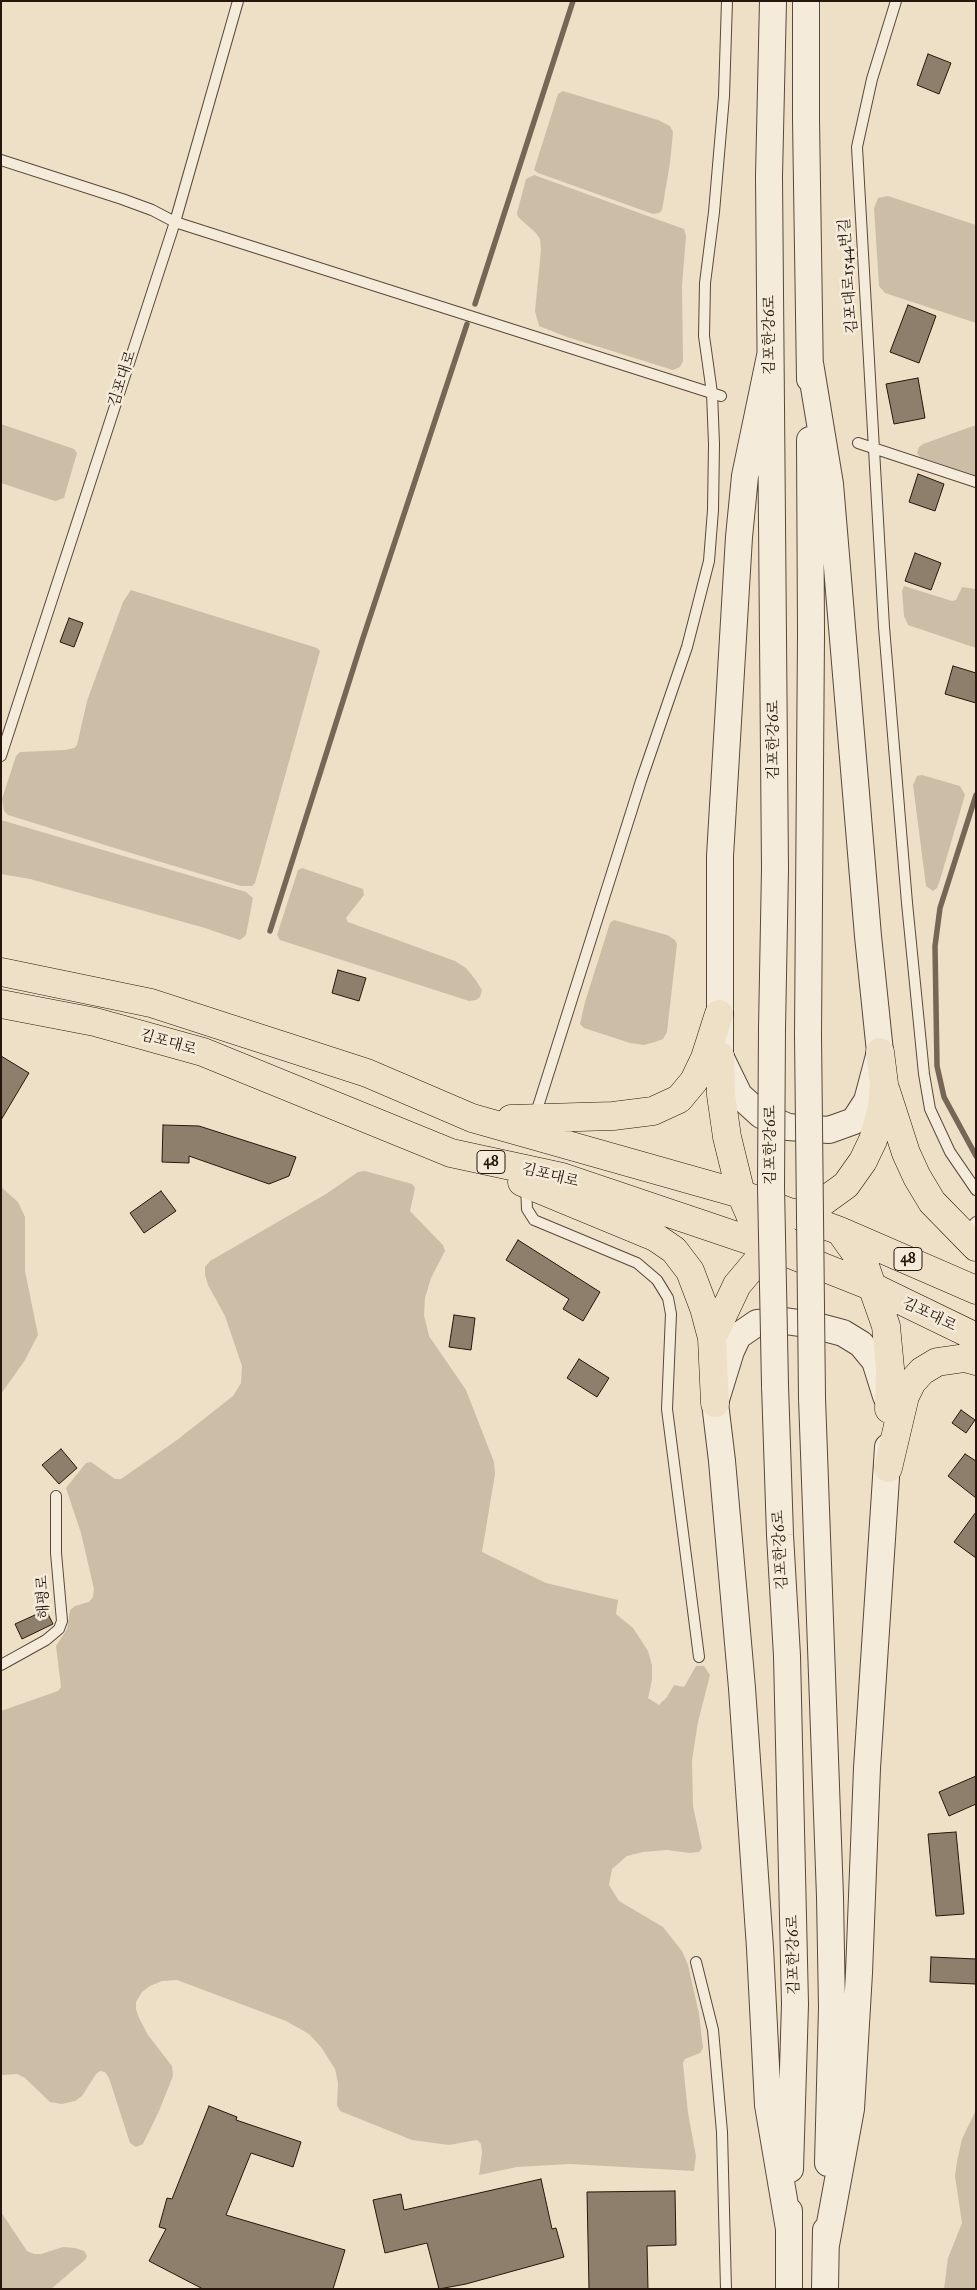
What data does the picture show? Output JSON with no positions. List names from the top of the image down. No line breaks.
{"streets":{"main road":["김포대로","48"],"street":["김포한강6로"],"lane":["김포대로1544번길","해평로"]}}
